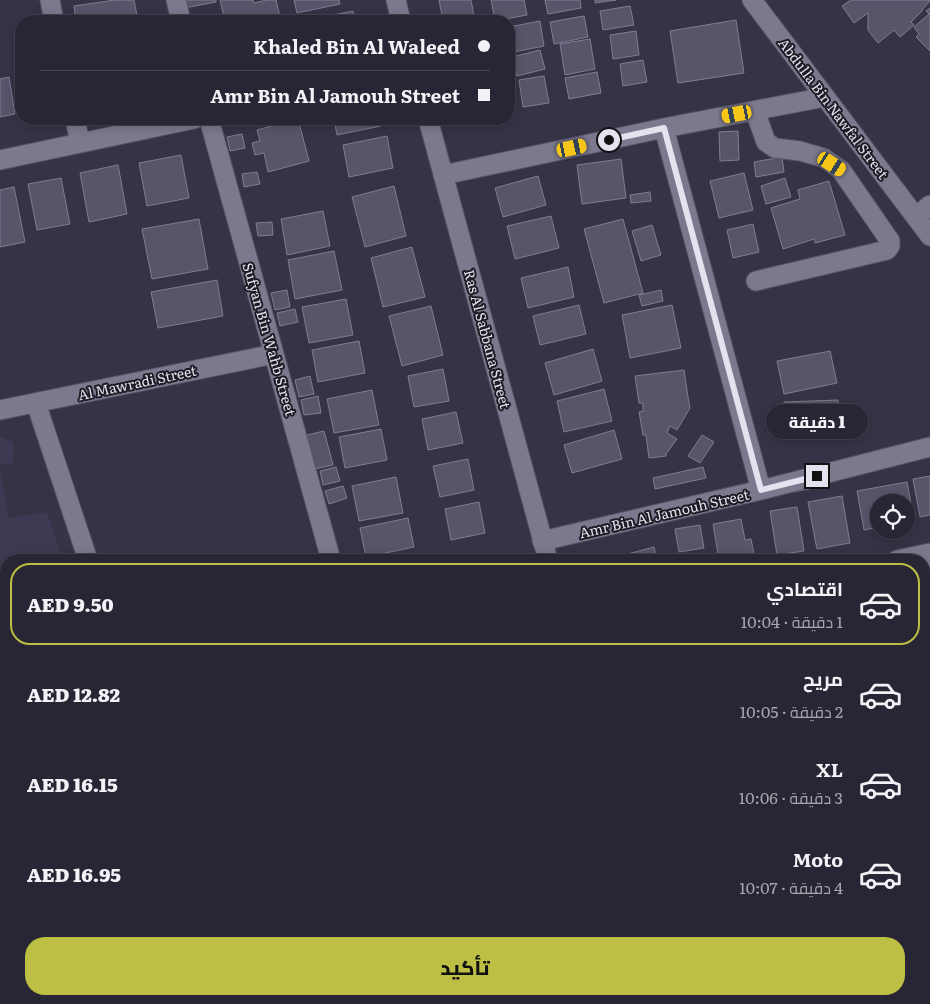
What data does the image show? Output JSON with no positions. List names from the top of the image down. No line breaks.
{"streets":{"street":["Abdulla Bin Nawfal Street","Sufyan Bin Wahb Street","Ras Al Sabbana Street","Al Mawradi Street","Amr Bin Al Jamouh Street"]},"crossings":[["Sufyan Bin Wahb Street","Al Mawradi Street"],["Ras Al Sabbana Street","Amr Bin Al Jamouh Street"]],"page":{"banner":["Khaled Bin Al Waleed","Amr Bin Al Jamouh Street"],"bubble":"1 دقيقة","list":[{"name":"اقتصادي","note":"1 دقيقة · 10:04","value":"AED 9.50"},{"name":"مريح","note":"2 دقيقة · 10:05","value":"AED 12.82"},{"name":"XL","note":"3 دقيقة · 10:06","value":"AED 16.15"},{"name":"Moto","note":"4 دقيقة · 10:07","value":"AED 16.95"}],"buttons":"تأكيد"}}
